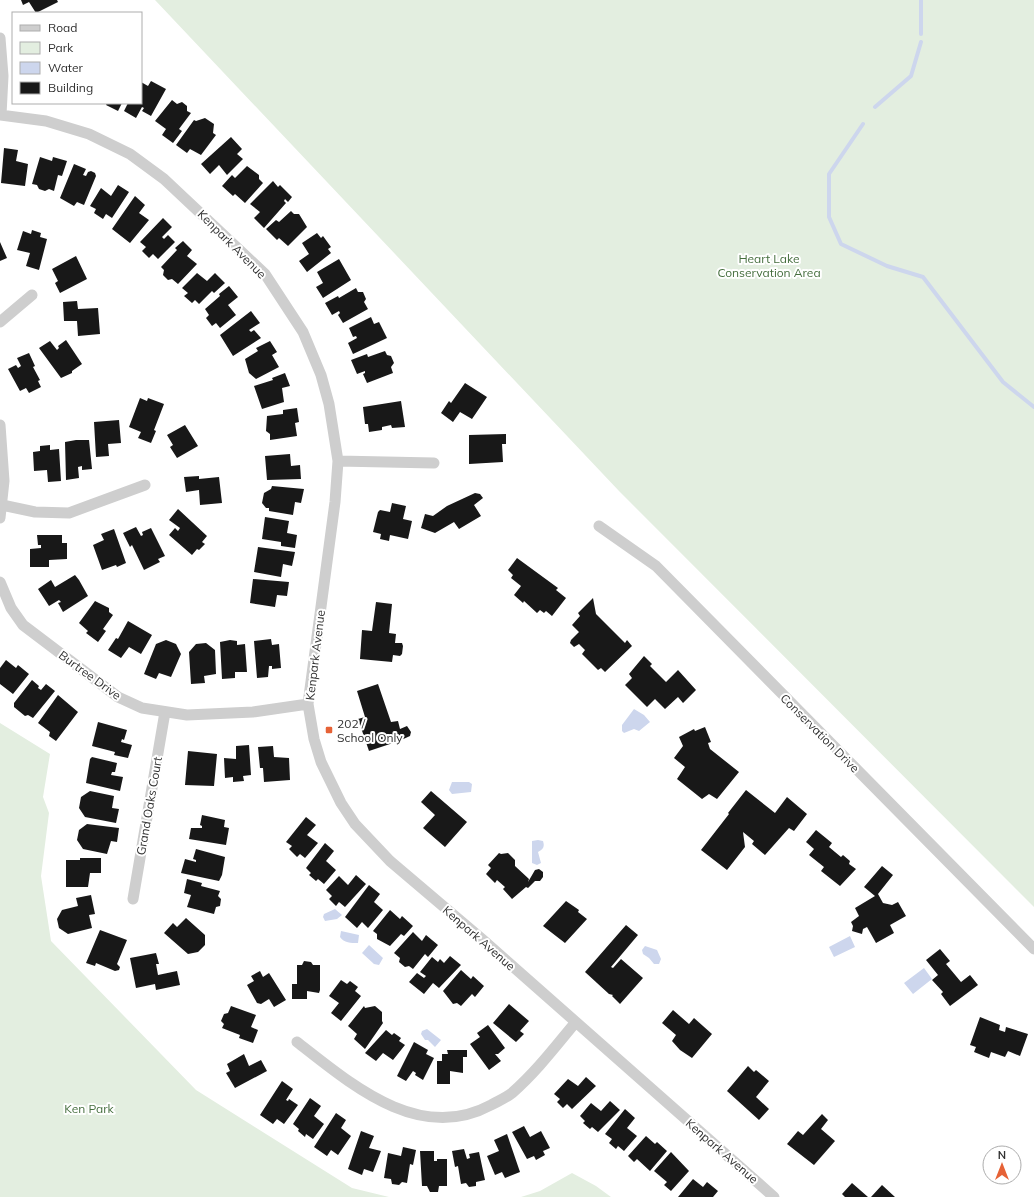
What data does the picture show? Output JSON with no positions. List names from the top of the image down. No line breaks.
{"streets":{"street":["Kenpark Avenue","Burtree Drive","Conservation Drive","Grand Oaks Court"]},"crossings":[["Kenpark Avenue","Burtree Drive"],["Burtree Drive","Grand Oaks Court"]],"parks":["Heart Lake Conservation Area","Ken Park"],"places":{"transit":["202 / School Only"]},"legend":["Road","Park","Water","Building"],"north":"top"}
